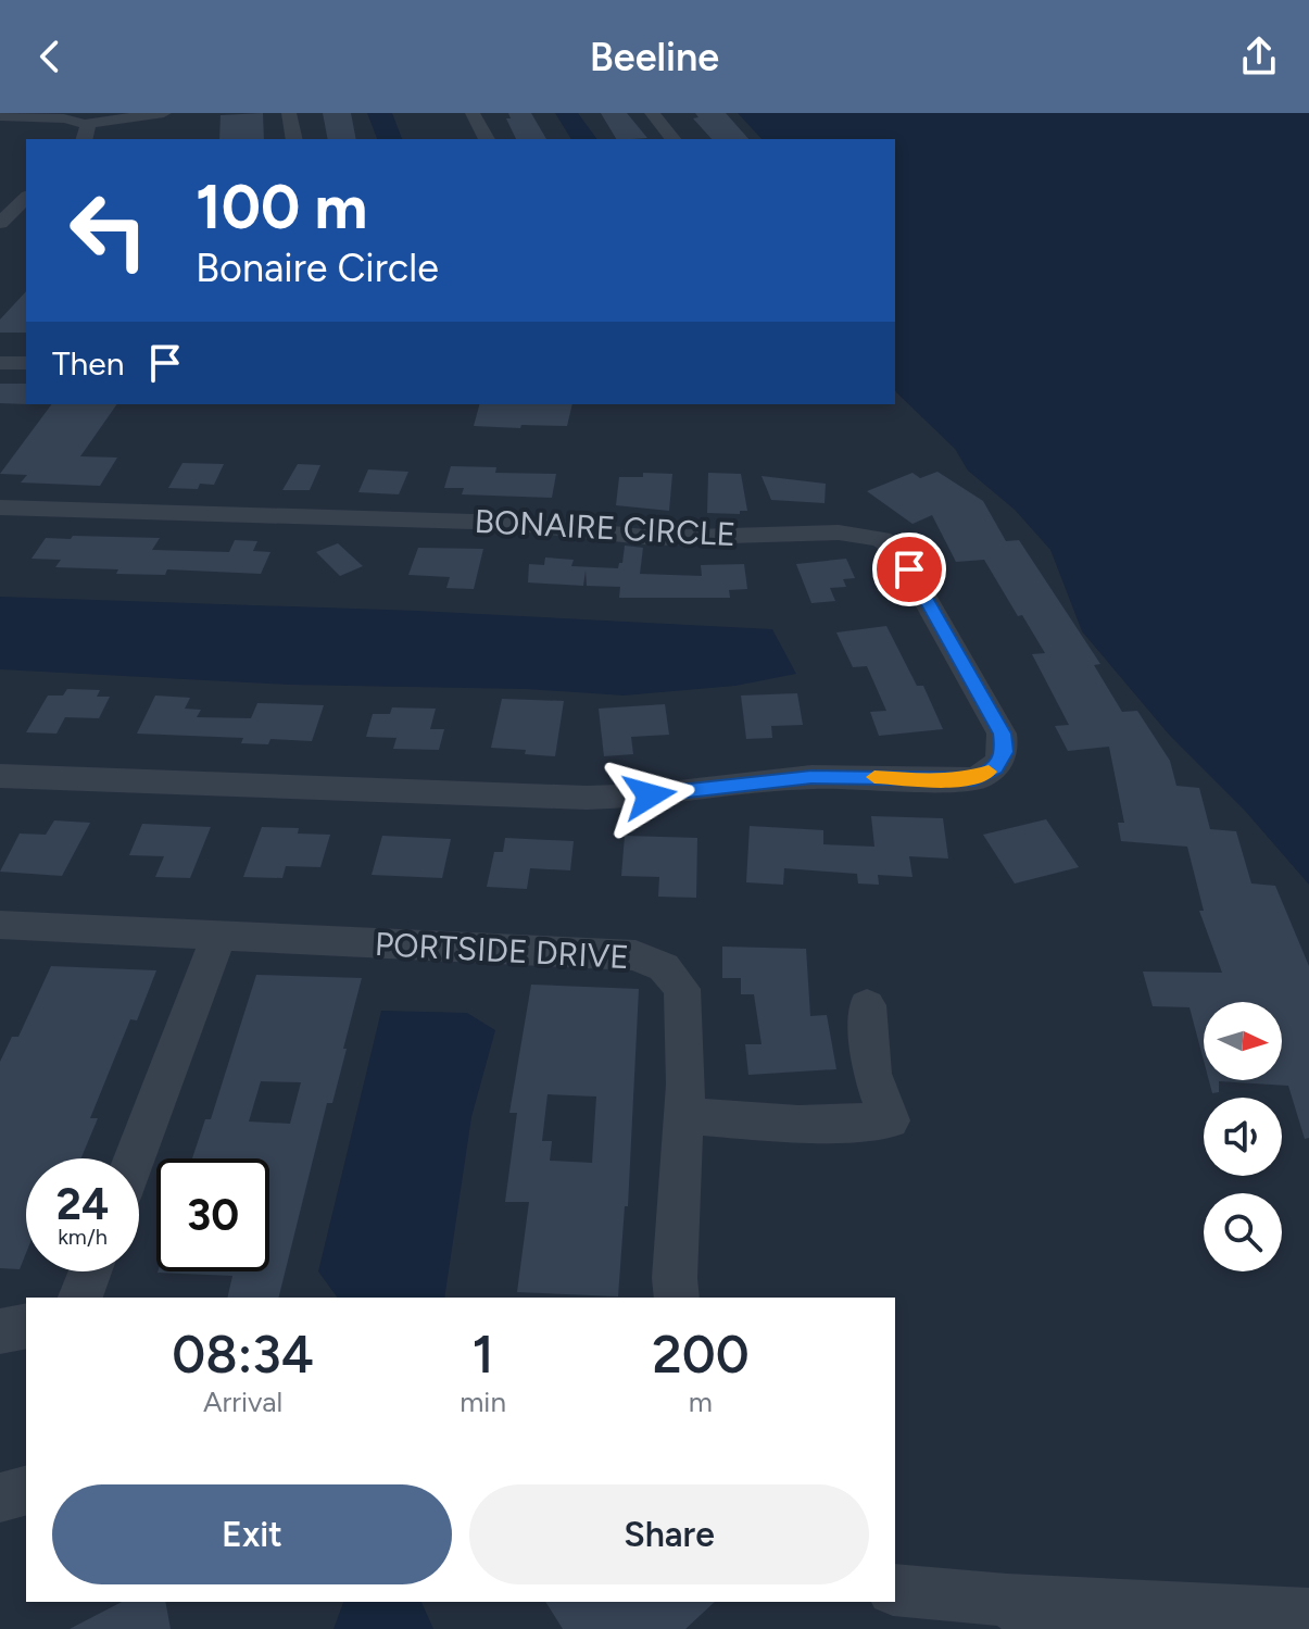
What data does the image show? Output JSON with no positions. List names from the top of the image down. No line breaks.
{"streets":{"street":["BONAIRE CIRCLE","PORTSIDE DRIVE"]},"north":"right","page":{"header":"Beeline","turn":["100 m","Bonaire Circle"],"then":"Then","speed":"24 km/h","limit":"30","eta":["08:34","Arrival","1","min","200","m"],"buttons":["Exit","Share"]}}
